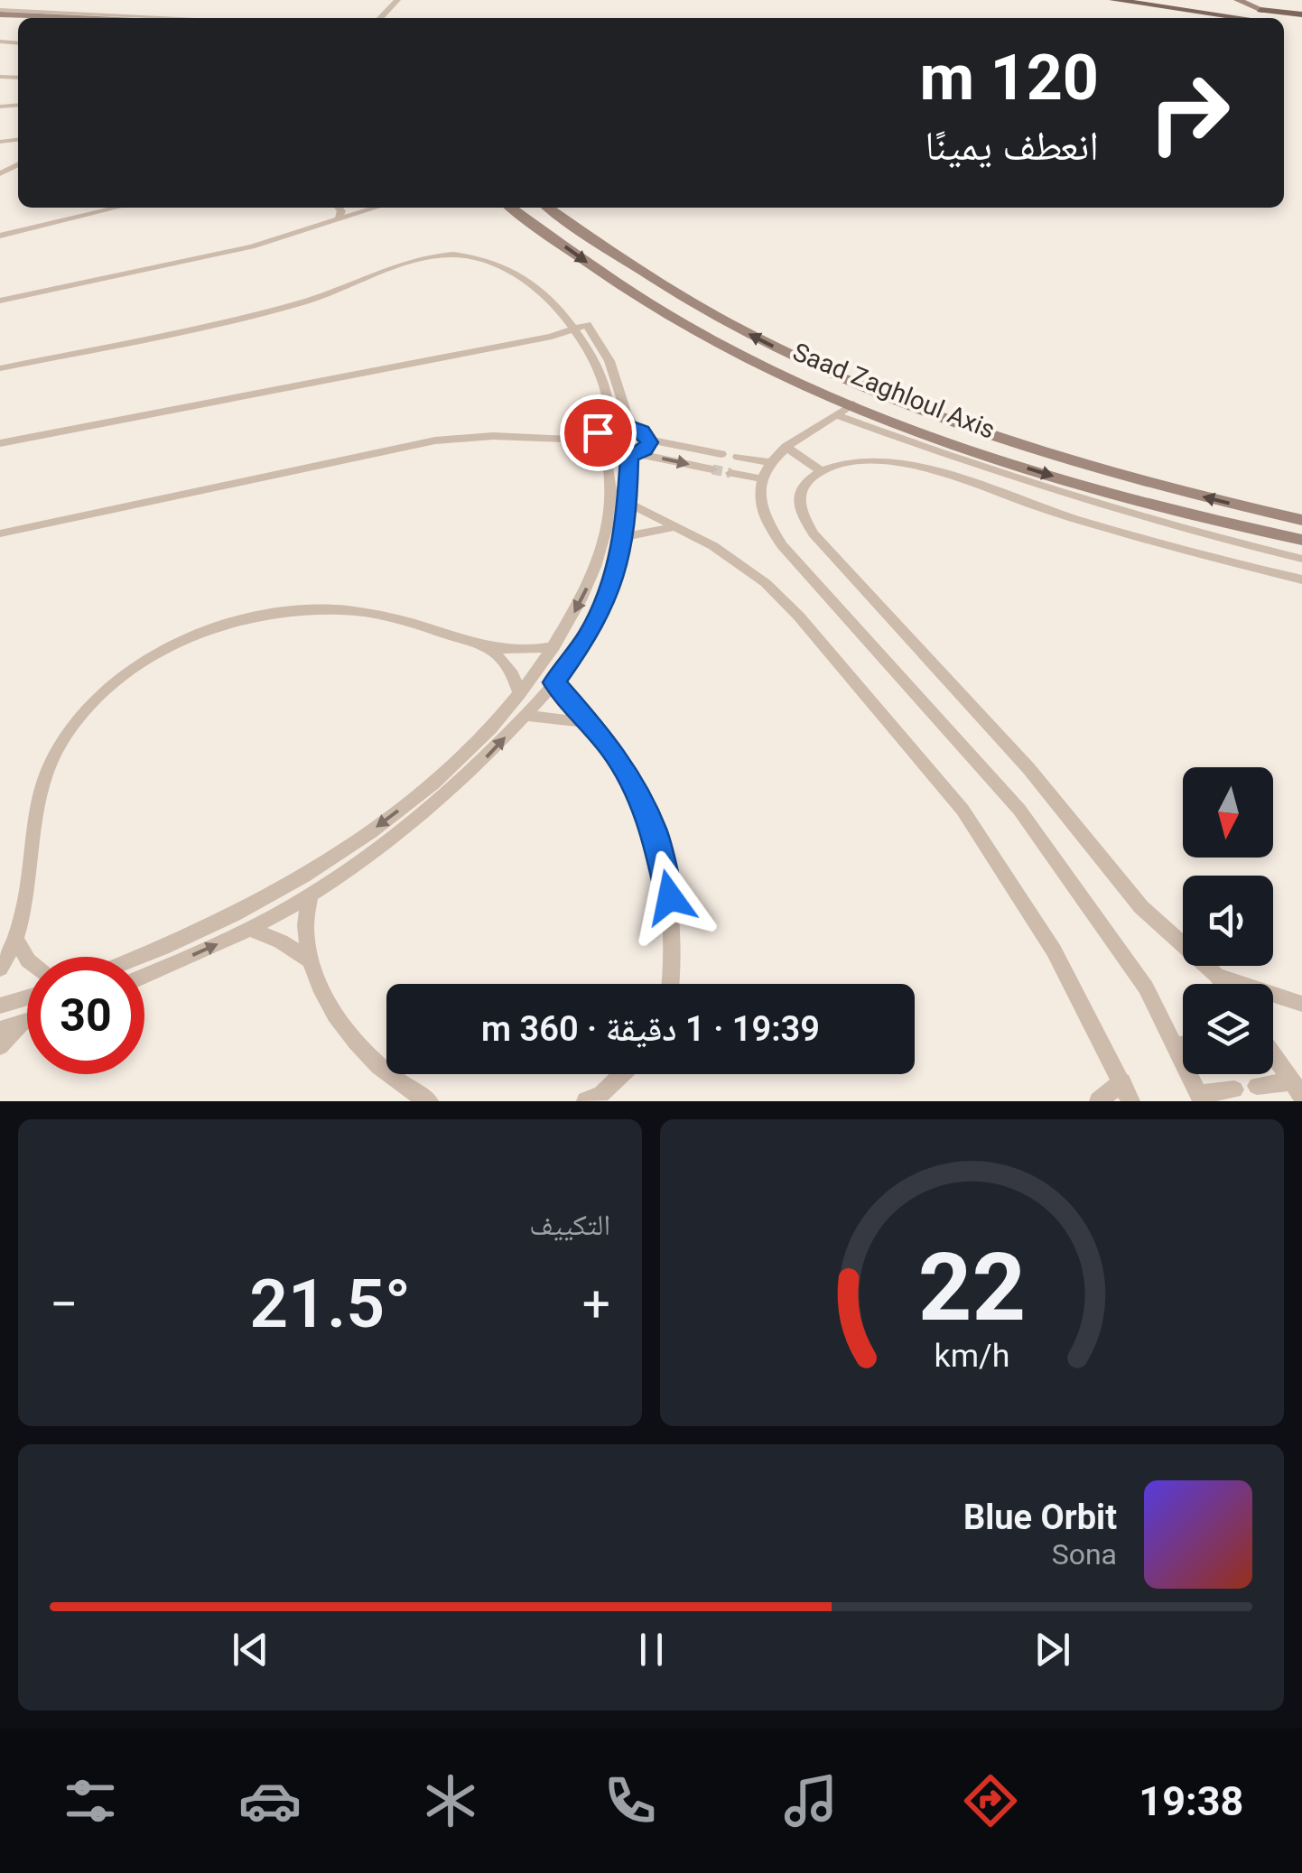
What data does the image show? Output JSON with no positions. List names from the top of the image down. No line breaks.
{"streets":{"main road":["Saad Zaghloul Axis"]},"north":"bottom","page":{"turn":["120 m","انعطف يمينًا"],"limit":"30","trip":"19:39 · 1 دقيقة · 360 m","tile":"التكييف","heat":["−","21.5°","+"],"song":["Blue Orbit","Sona"],"tabs":"19:38","gauge":["22","km/h"]}}
